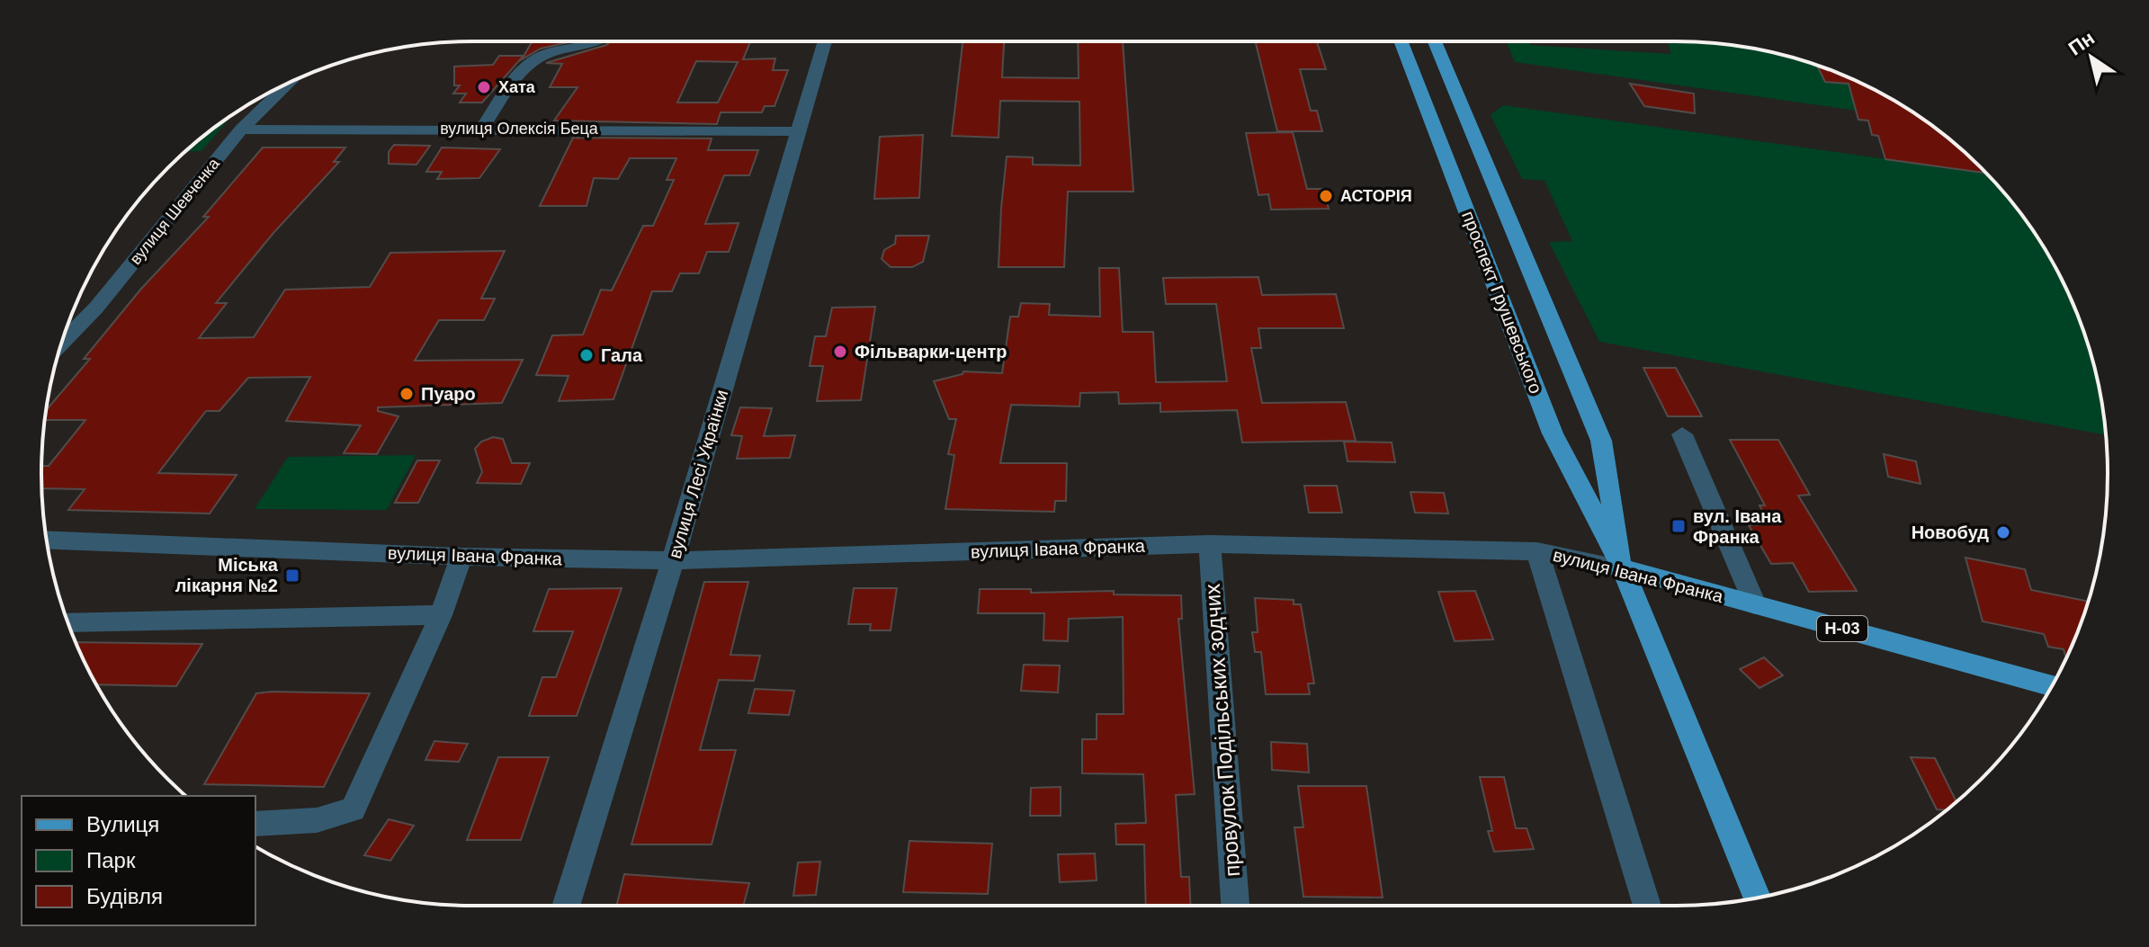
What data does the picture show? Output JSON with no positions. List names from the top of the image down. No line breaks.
{"streets":{"main road":["проспект Грушевського","вулиця Івана Франка","Н-03"],"street":["вулиця Олексія Беца","вулиця Шевченка","вулиця Лесі Українки","провулок Подільських зодчих"]},"crossings":[["вулиця Олексія Беца","вулиця Шевченка"],["вулиця Олексія Беца","вулиця Лесі Українки"],["проспект Грушевського","вулиця Івана Франка"],["вулиця Лесі Українки","вулиця Івана Франка"],["вулиця Івана Франка","провулок Подільських зодчих"]],"places":{"other":["Хата","АСТОРІЯ","Фільварки-центр","Гала","Пуаро","Новобуд"],"transit":["вул. Івана Франка","Міська лікарня №2"]},"legend":["Вулиця","Парк","Будівля"],"north":"top left"}
